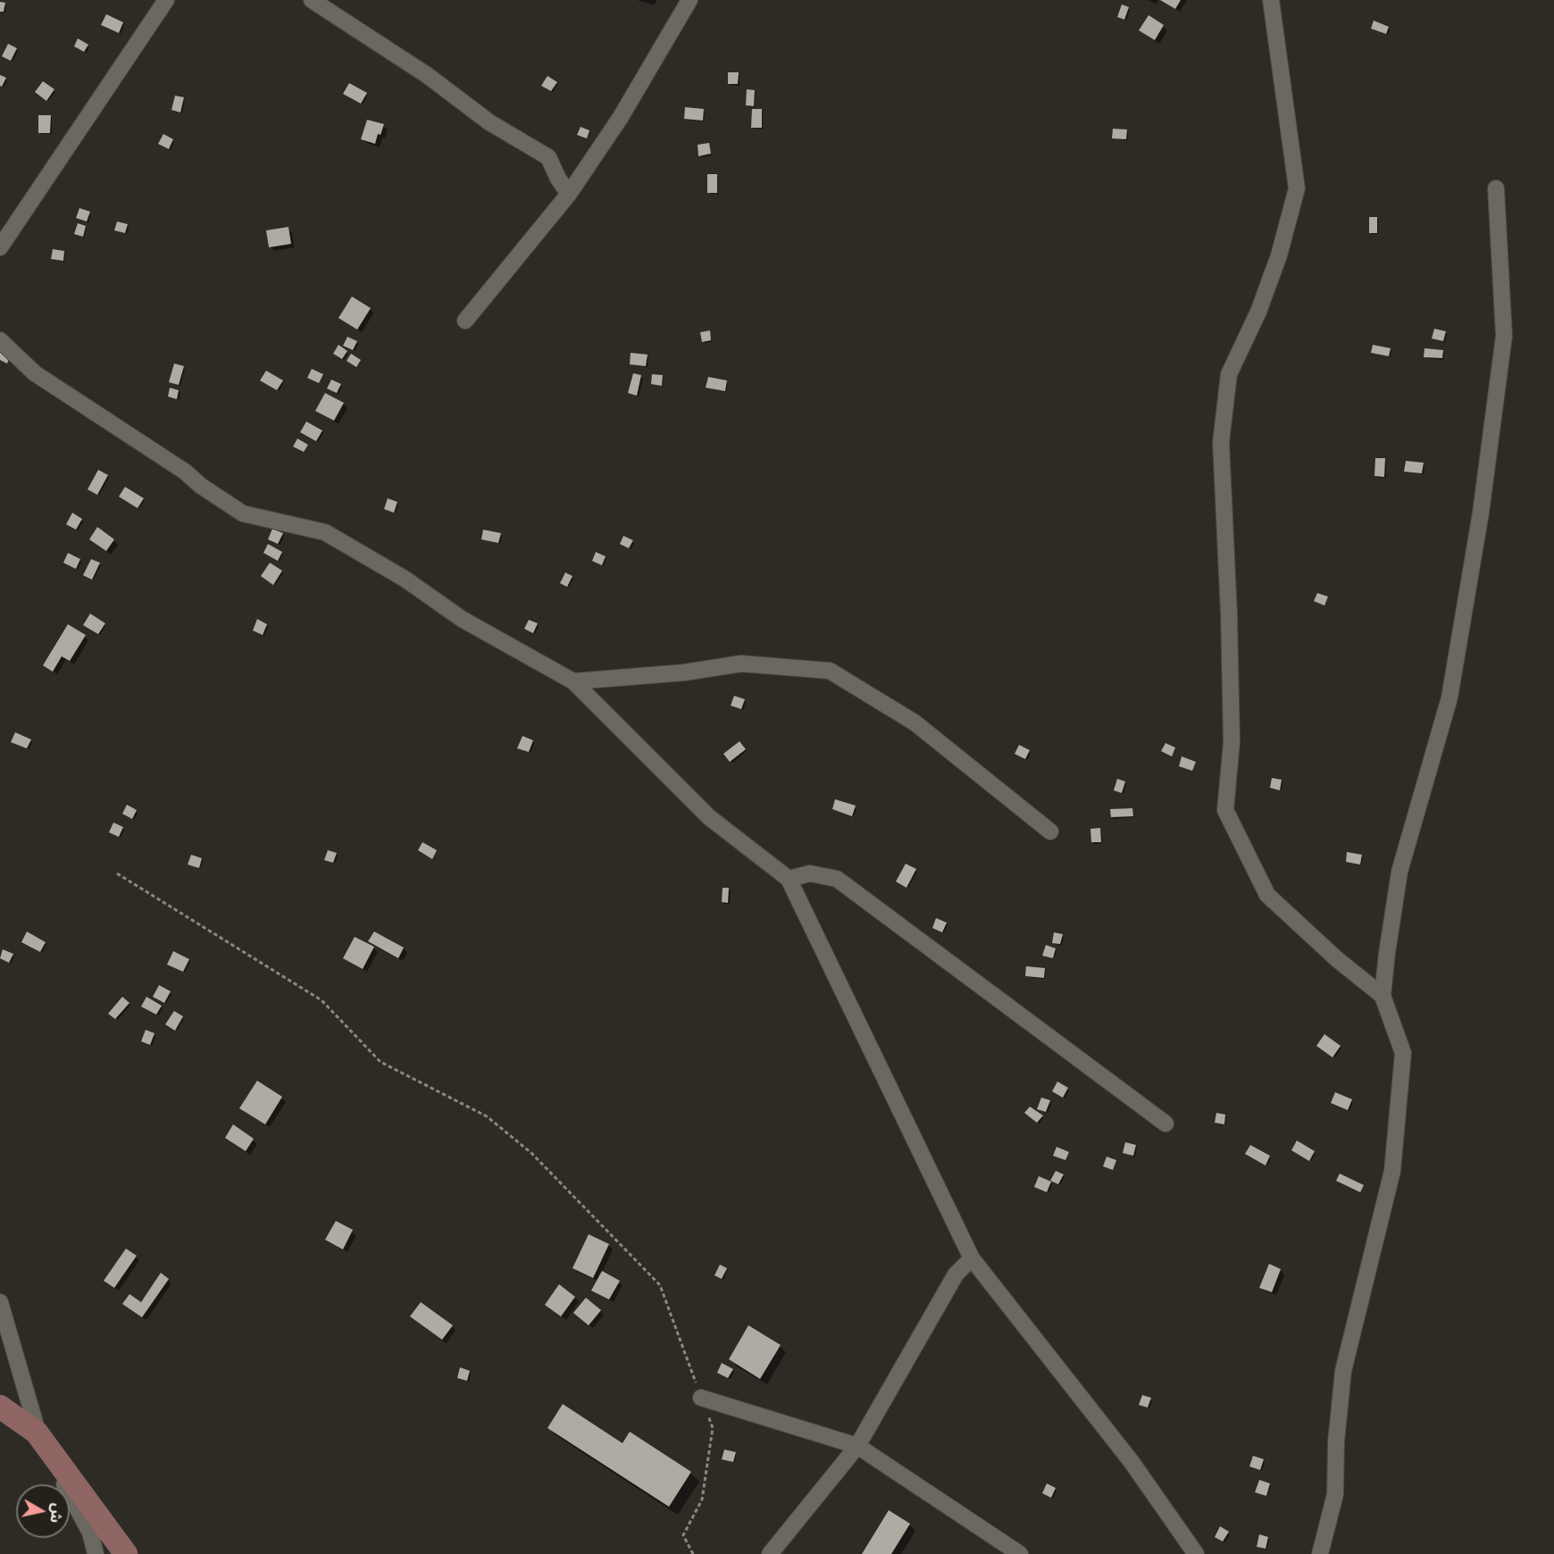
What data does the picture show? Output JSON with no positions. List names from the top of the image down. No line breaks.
{"north":"right"}
